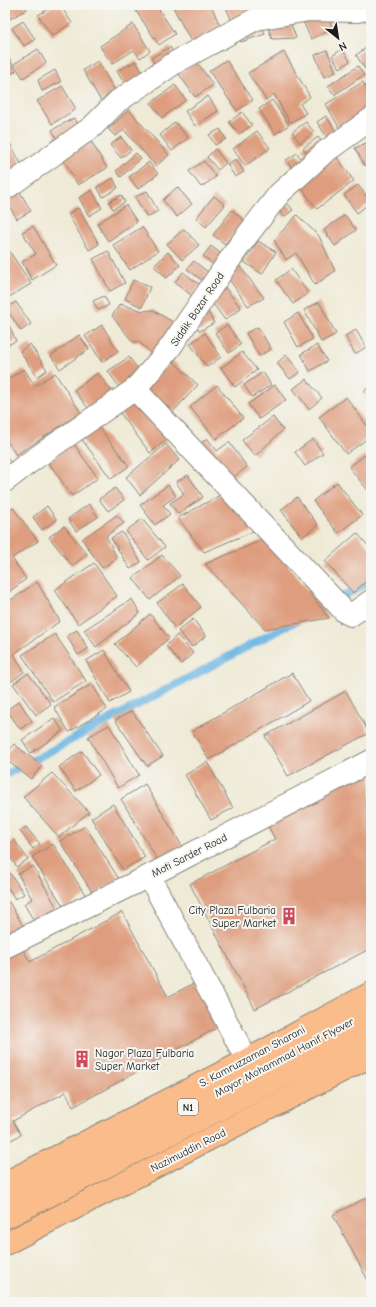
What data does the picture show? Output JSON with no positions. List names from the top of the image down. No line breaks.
{"streets":{"main road":["S. Kamruzzaman Sharani","Mayor Mohammad Hanif Flyover","N1","Nazimuddin Road"],"street":["Siddik Bazar Road","Moti Sarder Road"]},"places":{"building":["City Plaza Fulbaria Super Market","Nagor Plaza Fulbaria Super Market"]},"north":"bottom right"}
